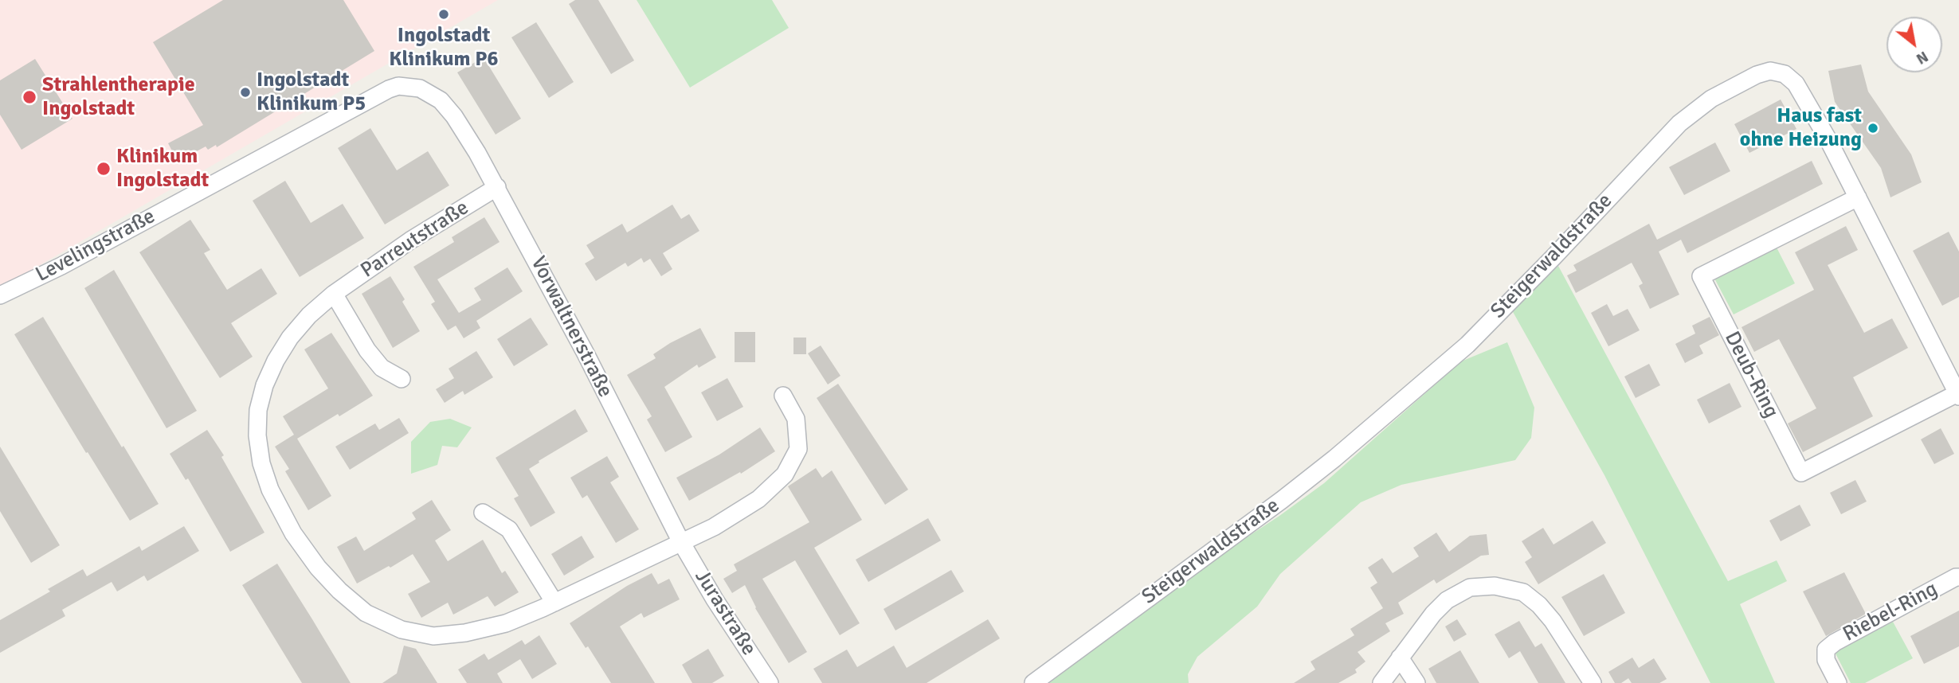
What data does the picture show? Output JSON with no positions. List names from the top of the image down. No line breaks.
{"streets":{"street":["Parreutstraße","Levelingstraße","Steigerwaldstraße","Vorwaltnerstraße","Deub-Ring","Riebel-Ring","Jurastraße"]},"crossings":[["Parreutstraße","Vorwaltnerstraße"],["Parreutstraße","Jurastraße"],["Levelingstraße","Vorwaltnerstraße"],["Steigerwaldstraße","Deub-Ring"],["Vorwaltnerstraße","Jurastraße"]],"places":["Ingolstadt Klinikum P6","Ingolstadt Klinikum P5","Strahlentherapie Ingolstadt","Haus fast ohne Heizung","Klinikum Ingolstadt"],"north":"bottom right"}
